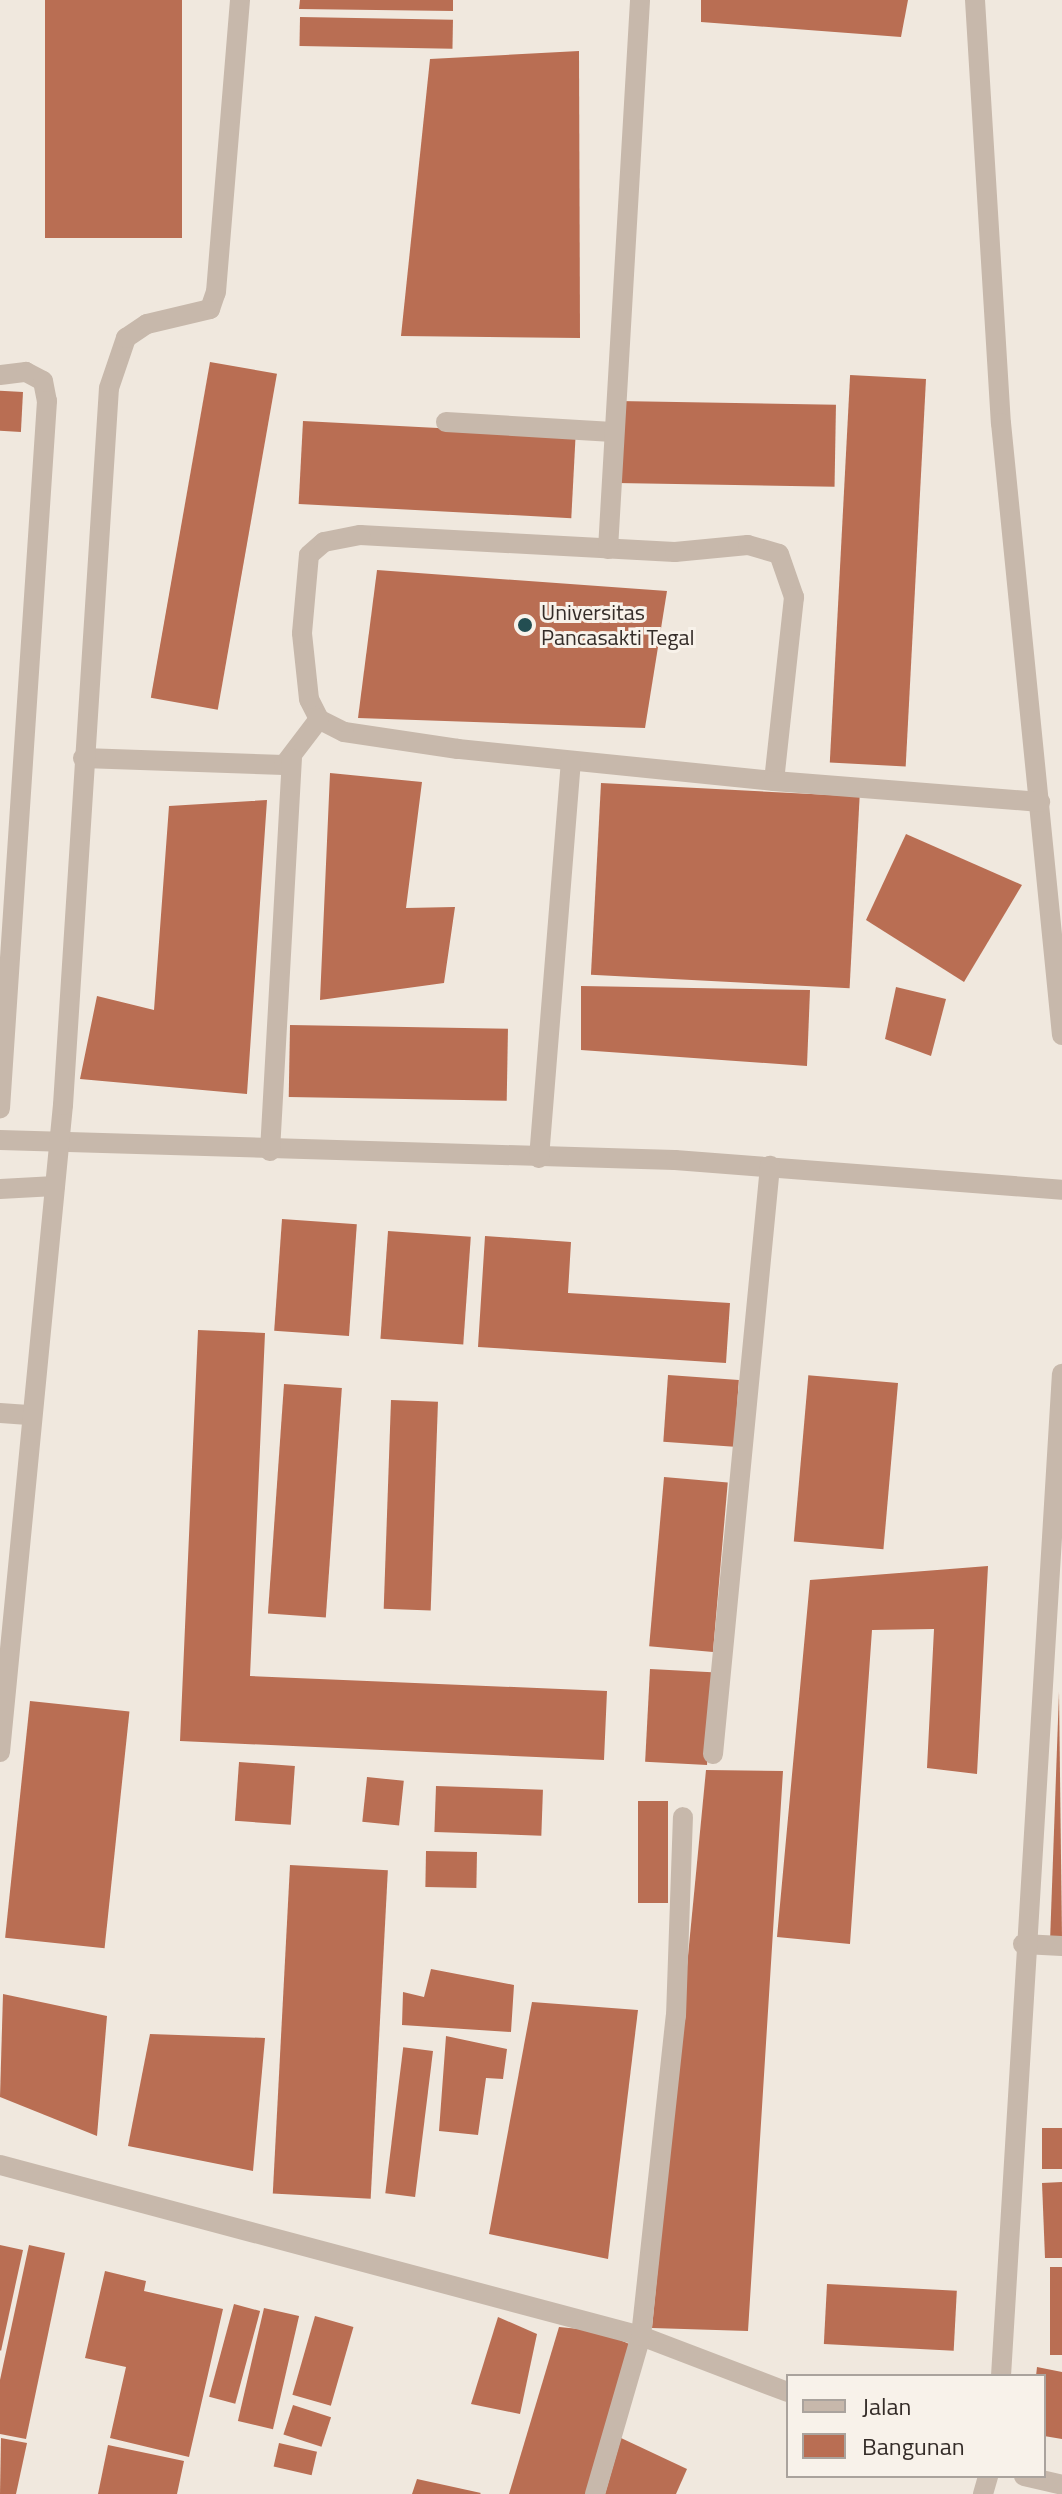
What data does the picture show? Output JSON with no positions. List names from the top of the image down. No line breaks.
{"places":["Universitas Pancasakti Tegal"],"legend":["Jalan","Bangunan"]}
